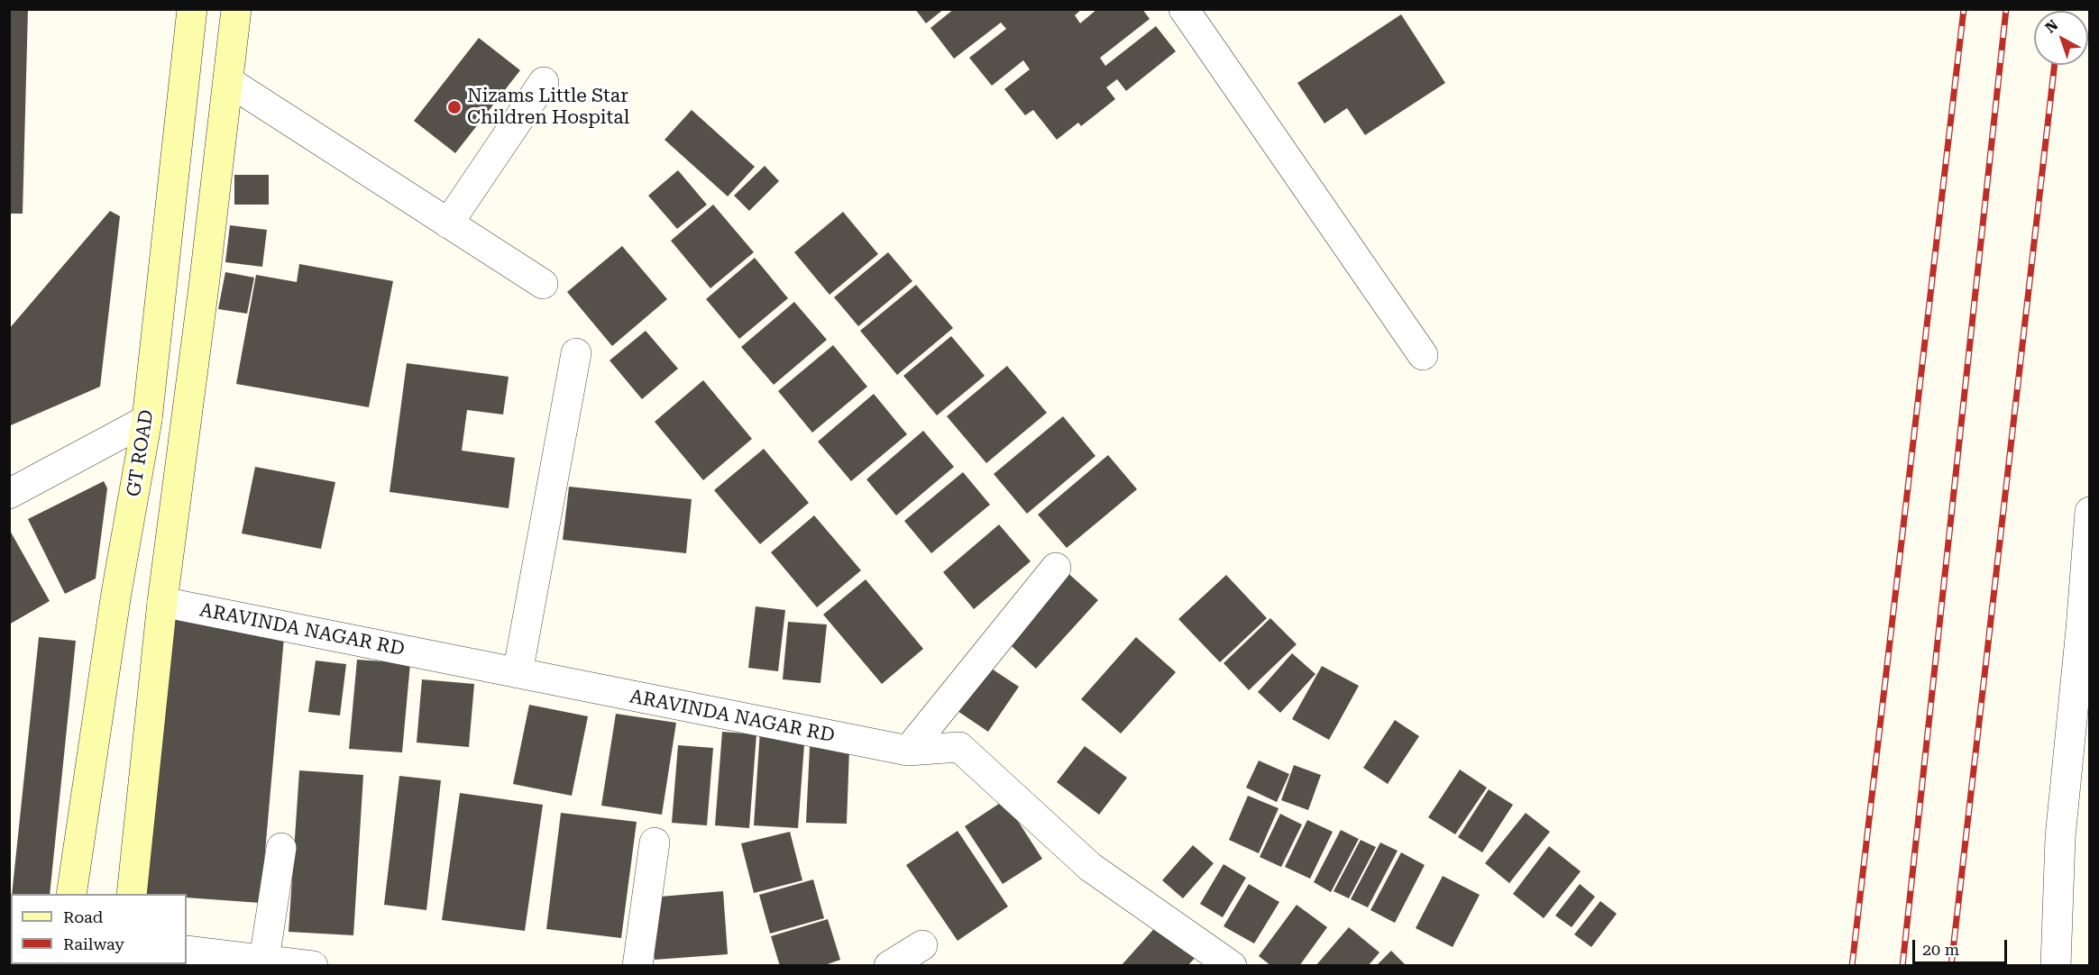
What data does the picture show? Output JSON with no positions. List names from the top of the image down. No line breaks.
{"streets":{"main road":["GT ROAD"],"street":["ARAVINDA NAGAR RD"]},"places":["Nizams Little Star Children Hospital"],"legend":["Road","Railway"],"scale_bar":"20 m","north":"top left"}
